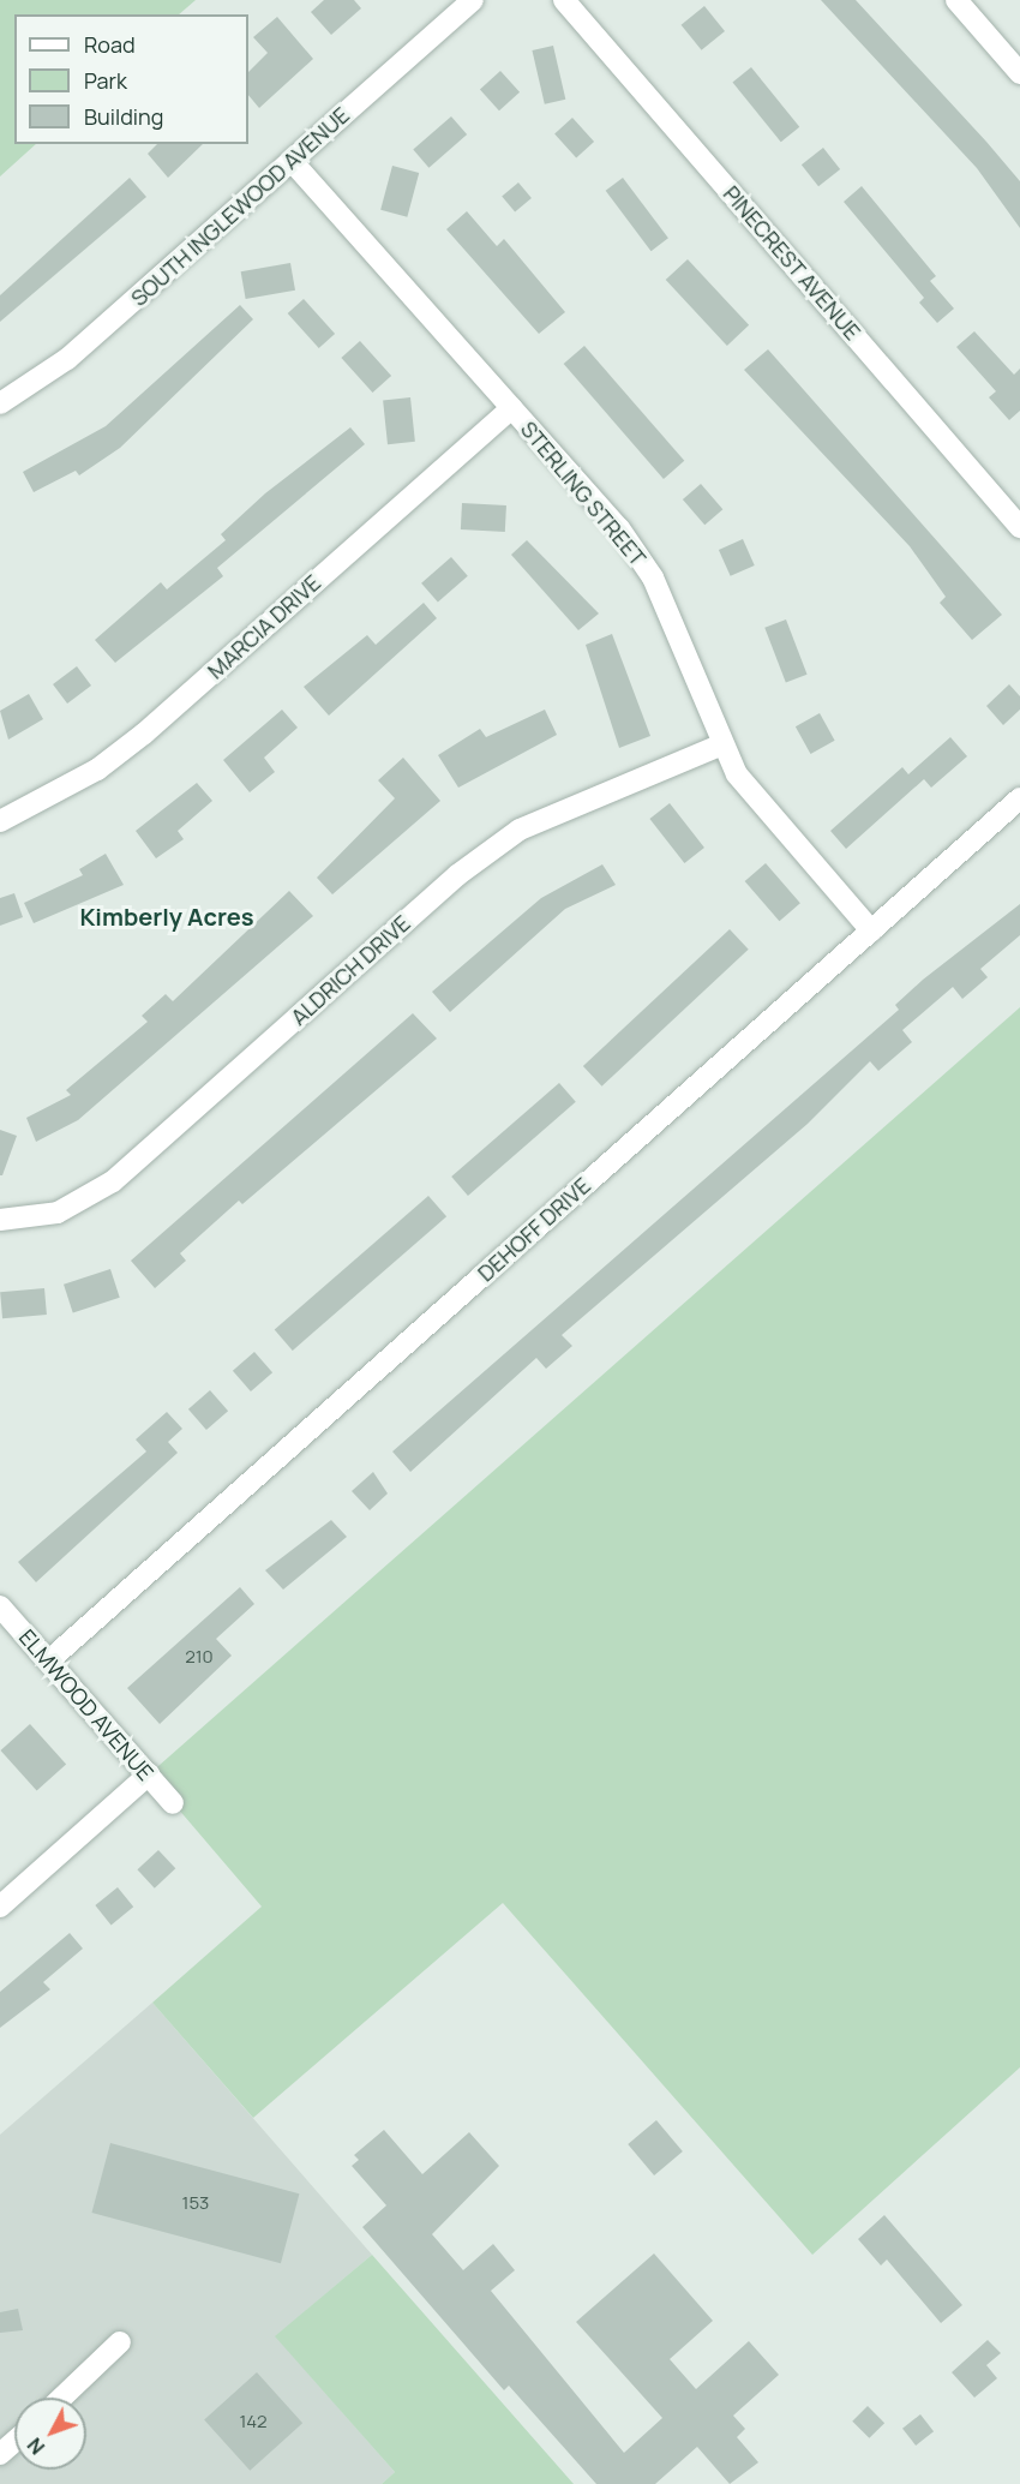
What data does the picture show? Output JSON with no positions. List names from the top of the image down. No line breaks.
{"streets":{"street":["SOUTH INGLEWOOD AVENUE","PINECREST AVENUE","STERLING STREET","MARCIA DRIVE","ALDRICH DRIVE","DEHOFF DRIVE","ELMWOOD AVENUE"]},"crossings":[["SOUTH INGLEWOOD AVENUE","STERLING STREET"],["STERLING STREET","MARCIA DRIVE"],["STERLING STREET","ALDRICH DRIVE"],["STERLING STREET","DEHOFF DRIVE"],["DEHOFF DRIVE","ELMWOOD AVENUE"]],"districts":["Kimberly Acres"],"house_numbers":["210","153","142"],"legend":["Road","Park","Building"],"north":"bottom left"}
